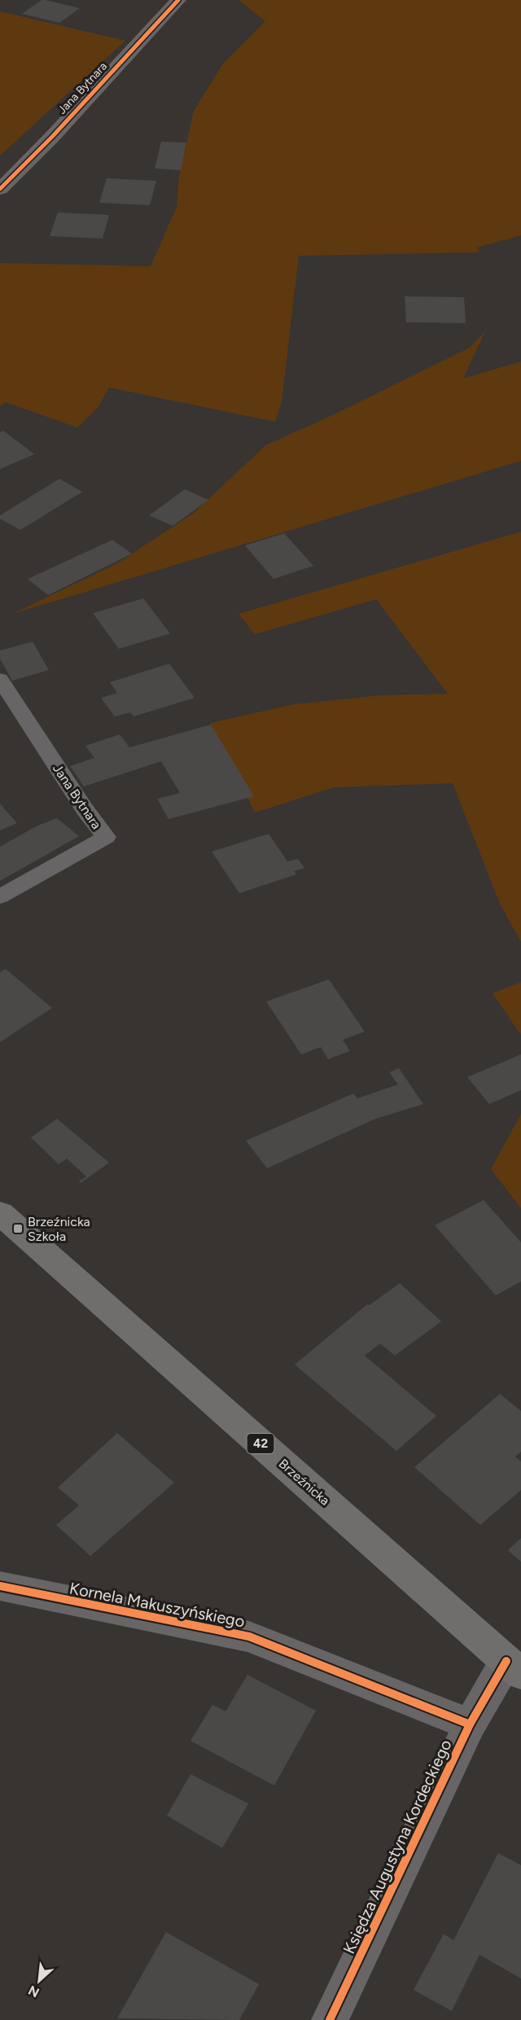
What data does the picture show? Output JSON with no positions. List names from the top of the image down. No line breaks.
{"streets":{"main road":["42","Brzeźnicka"],"street":["Jana Bytnara","Kornela Makuszyńskiego","Księdza Augustyna Kordeckiego"]},"crossings":[["Brzeźnicka","Księdza Augustyna Kordeckiego"],["Kornela Makuszyńskiego","Księdza Augustyna Kordeckiego"]],"places":{"transit":["Brzeźnicka Szkoła"]},"north":"bottom left"}
